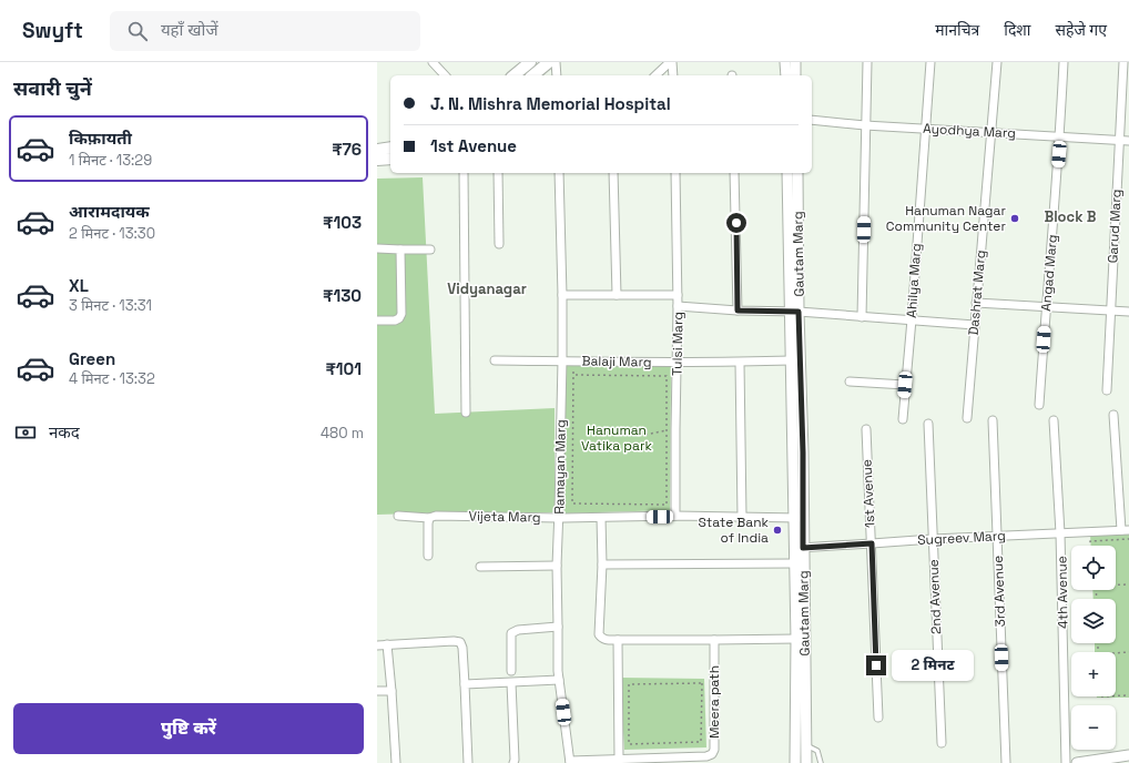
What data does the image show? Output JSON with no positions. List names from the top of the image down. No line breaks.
{"streets":{"street":["Ayodhya Marg","Garud Marg","Gautam Marg","Angad Marg","Ahilya Marg","Dashrat Marg","Tulsi Marg","Balaji Marg","Ramayan Marg","1st Avenue","Vijeta Marg","Sugreev Marg","3rd Avenue","4th Avenue","2nd Avenue","Meera path"]},"crossings":[["Ayodhya Marg","Garud Marg"],["Ayodhya Marg","Angad Marg"],["Ayodhya Marg","Ahilya Marg"],["Ayodhya Marg","Dashrat Marg"],["Gautam Marg","Balaji Marg"],["Gautam Marg","Vijeta Marg"],["Gautam Marg","Sugreev Marg"],["Tulsi Marg","Balaji Marg"],["Tulsi Marg","Vijeta Marg"],["Balaji Marg","Ramayan Marg"],["Ramayan Marg","Vijeta Marg"],["Ramayan Marg","Meera path"],["1st Avenue","Sugreev Marg"],["Sugreev Marg","3rd Avenue"],["Sugreev Marg","4th Avenue"],["Sugreev Marg","2nd Avenue"]],"districts":["Block B","Vidyanagar"],"parks":["Hanuman Vatika park"],"places":["Hanuman Nagar Community Center","State Bank of India"],"page":{"header":"Swyft","search":"यहाँ खोजें","nav":["मानचित्र","दिशा","सहेजे गए"],"heading":"सवारी चुनें","banner":["J. N. Mishra Memorial Hospital","1st Avenue"],"list":[{"name":"किफ़ायती","note":"1 मिनट · 13:29","value":"₹76"},{"name":"आरामदायक","note":"2 मिनट · 13:30","value":"₹103"},{"name":"XL","note":"3 मिनट · 13:31","value":"₹130"},{"name":"Green","note":"4 मिनट · 13:32","value":"₹101"}],"pay":["नकद","480 m"],"map_buttons":["+","−"],"bubble":"2 मिनट","buttons":"पुष्टि करें"}}
